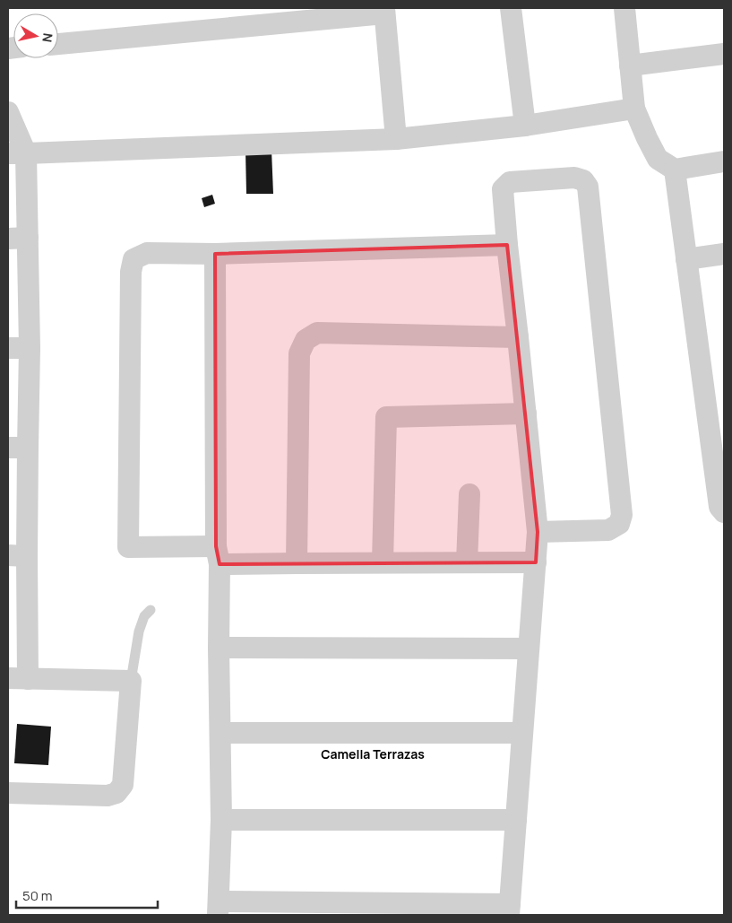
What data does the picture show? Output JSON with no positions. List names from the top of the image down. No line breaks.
{"districts":["Camella Terrazas"],"scale_bar":"50 m","north":"right"}
